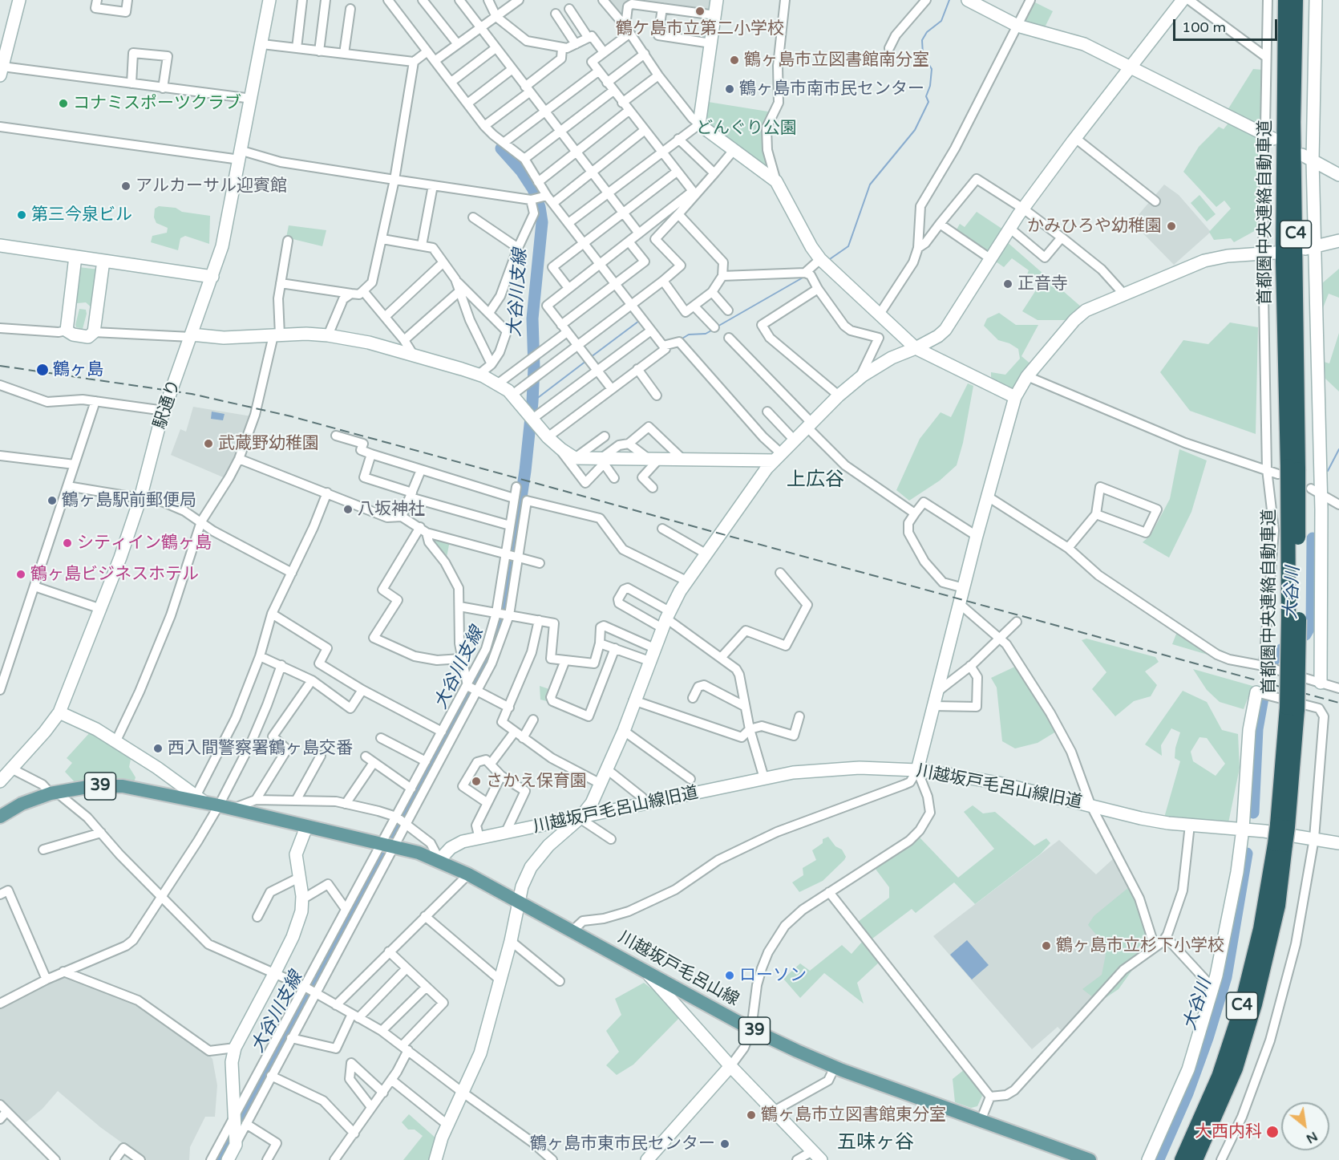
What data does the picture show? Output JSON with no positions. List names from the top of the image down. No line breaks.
{"streets":{"highway":["首都圏中央連絡自動車道","C4"],"main road":["39","川越坂戸毛呂山線"],"street":["駅通り","川越坂戸毛呂山線旧道"]},"crossings":[["39","川越坂戸毛呂山線"],["川越坂戸毛呂山線旧道","川越坂戸毛呂山線"]],"districts":["上広谷","五味ヶ谷"],"water":["大谷川支線","大谷川"],"parks":["どんぐり公園"],"places":["鶴ケ島市立第二小学校","鶴ヶ島市立図書館南分室","鶴ヶ島市南市民センター","コナミスポーツクラブ","アルカーサル迎賓館","第三今泉ビル","かみひろや幼稚園","正音寺","鶴ヶ島","武蔵野幼稚園","鶴ヶ島駅前郵便局","八坂神社","シティイン鶴ヶ島","鶴ヶ島ビジネスホテル","西入間警察署鶴ヶ島交番","さかえ保育園","鶴ヶ島市立杉下小学校","ローソン","鶴ヶ島市立図書館東分室","大西内科","鶴ヶ島市東市民センター"],"scale_bar":"100 m","north":"bottom right"}
